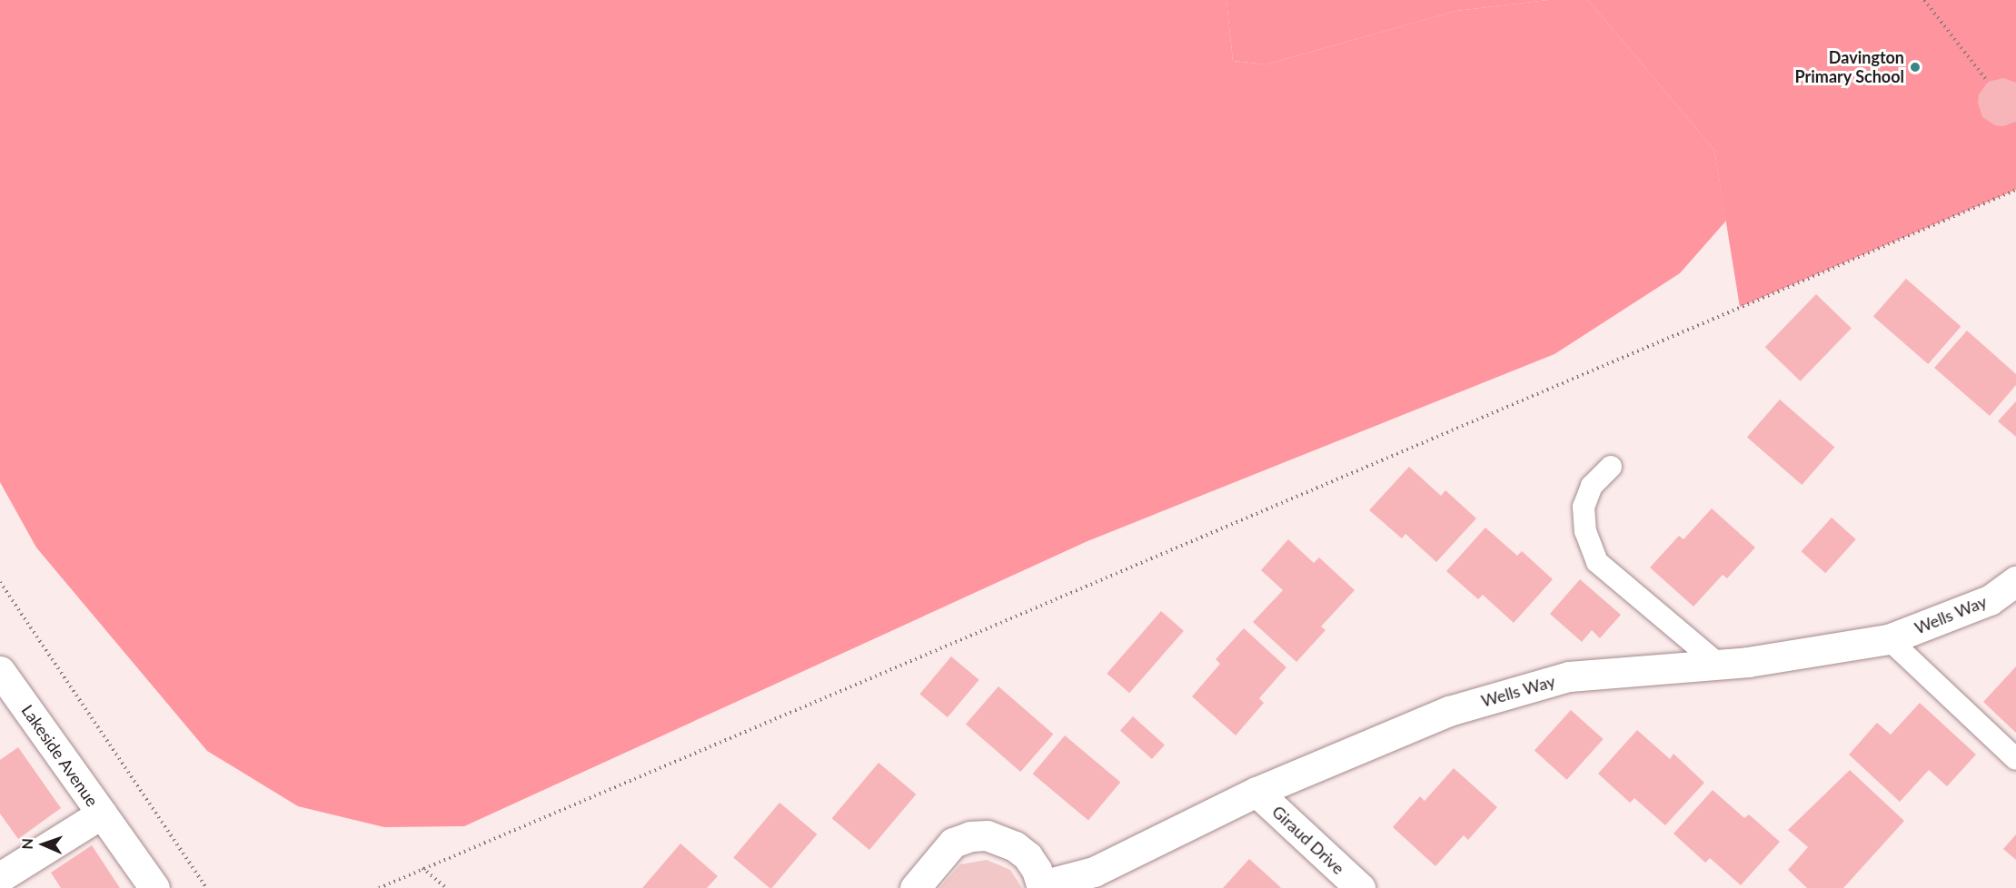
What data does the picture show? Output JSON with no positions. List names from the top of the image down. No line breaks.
{"streets":{"street":["Wells Way","Lakeside Avenue","Giraud Drive"]},"crossings":[["Wells Way","Giraud Drive"]],"places":["Davington Primary School"],"north":"left"}
